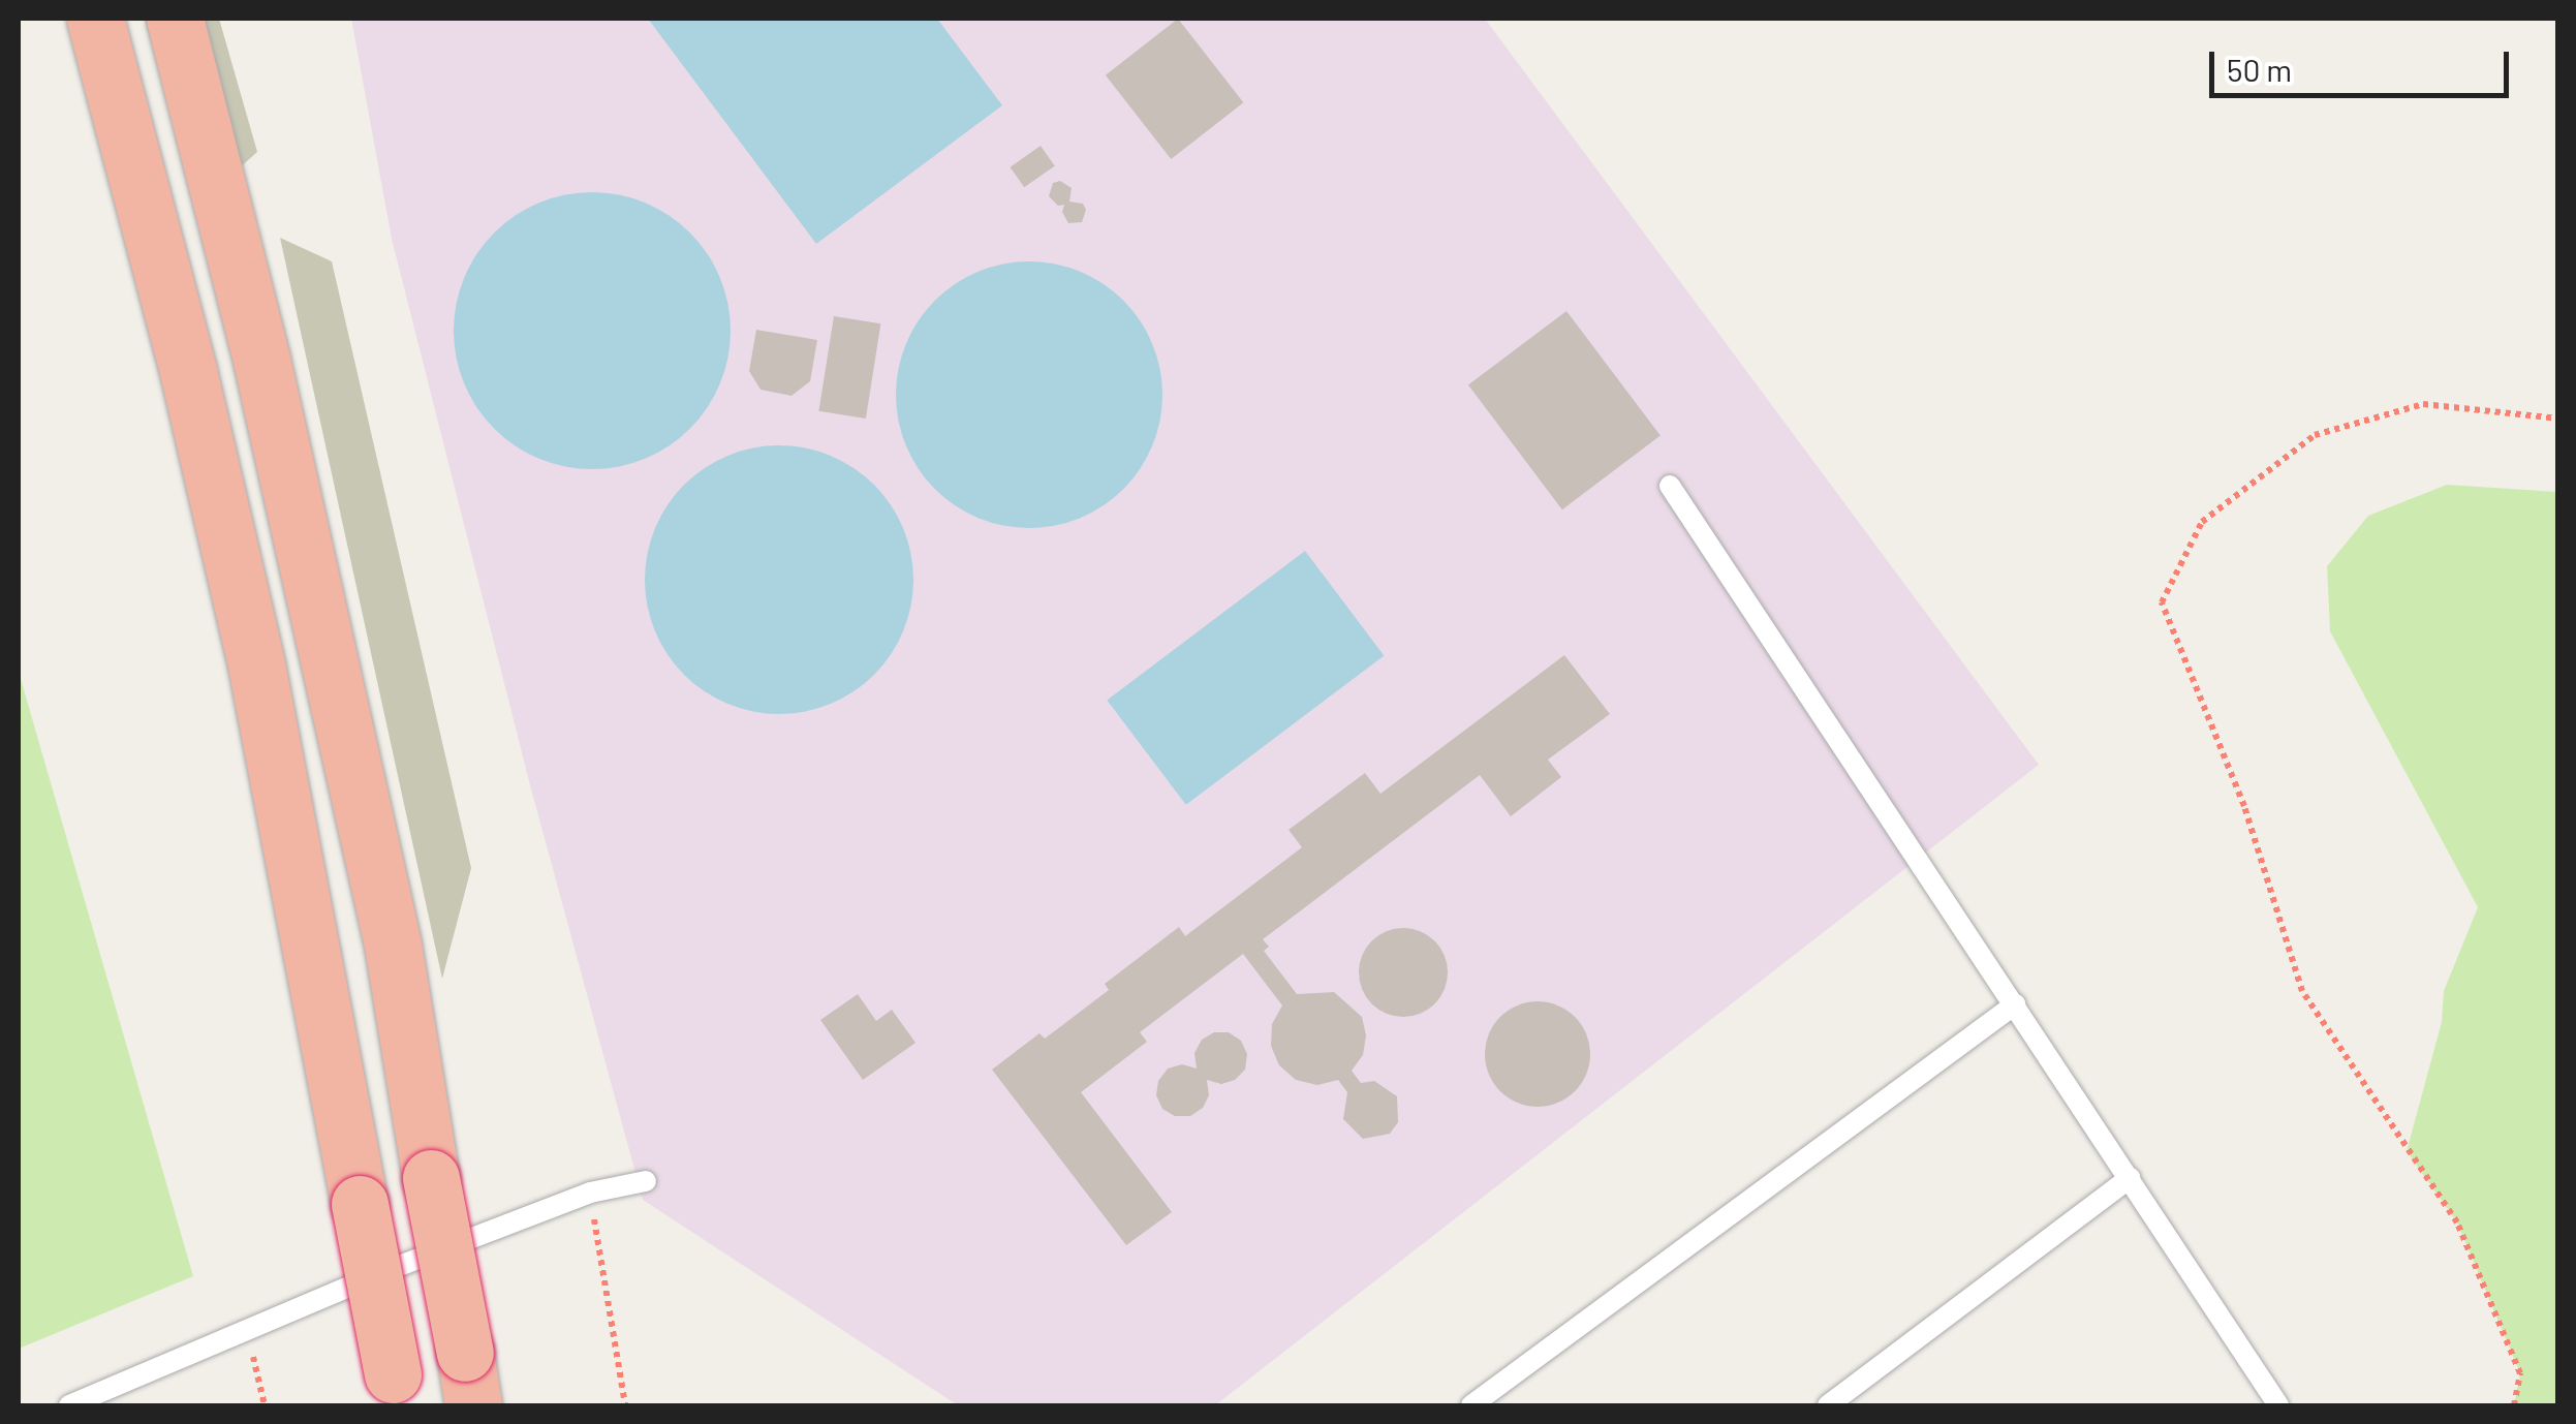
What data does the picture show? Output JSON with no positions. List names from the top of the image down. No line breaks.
{"scale_bar":"50 m"}
